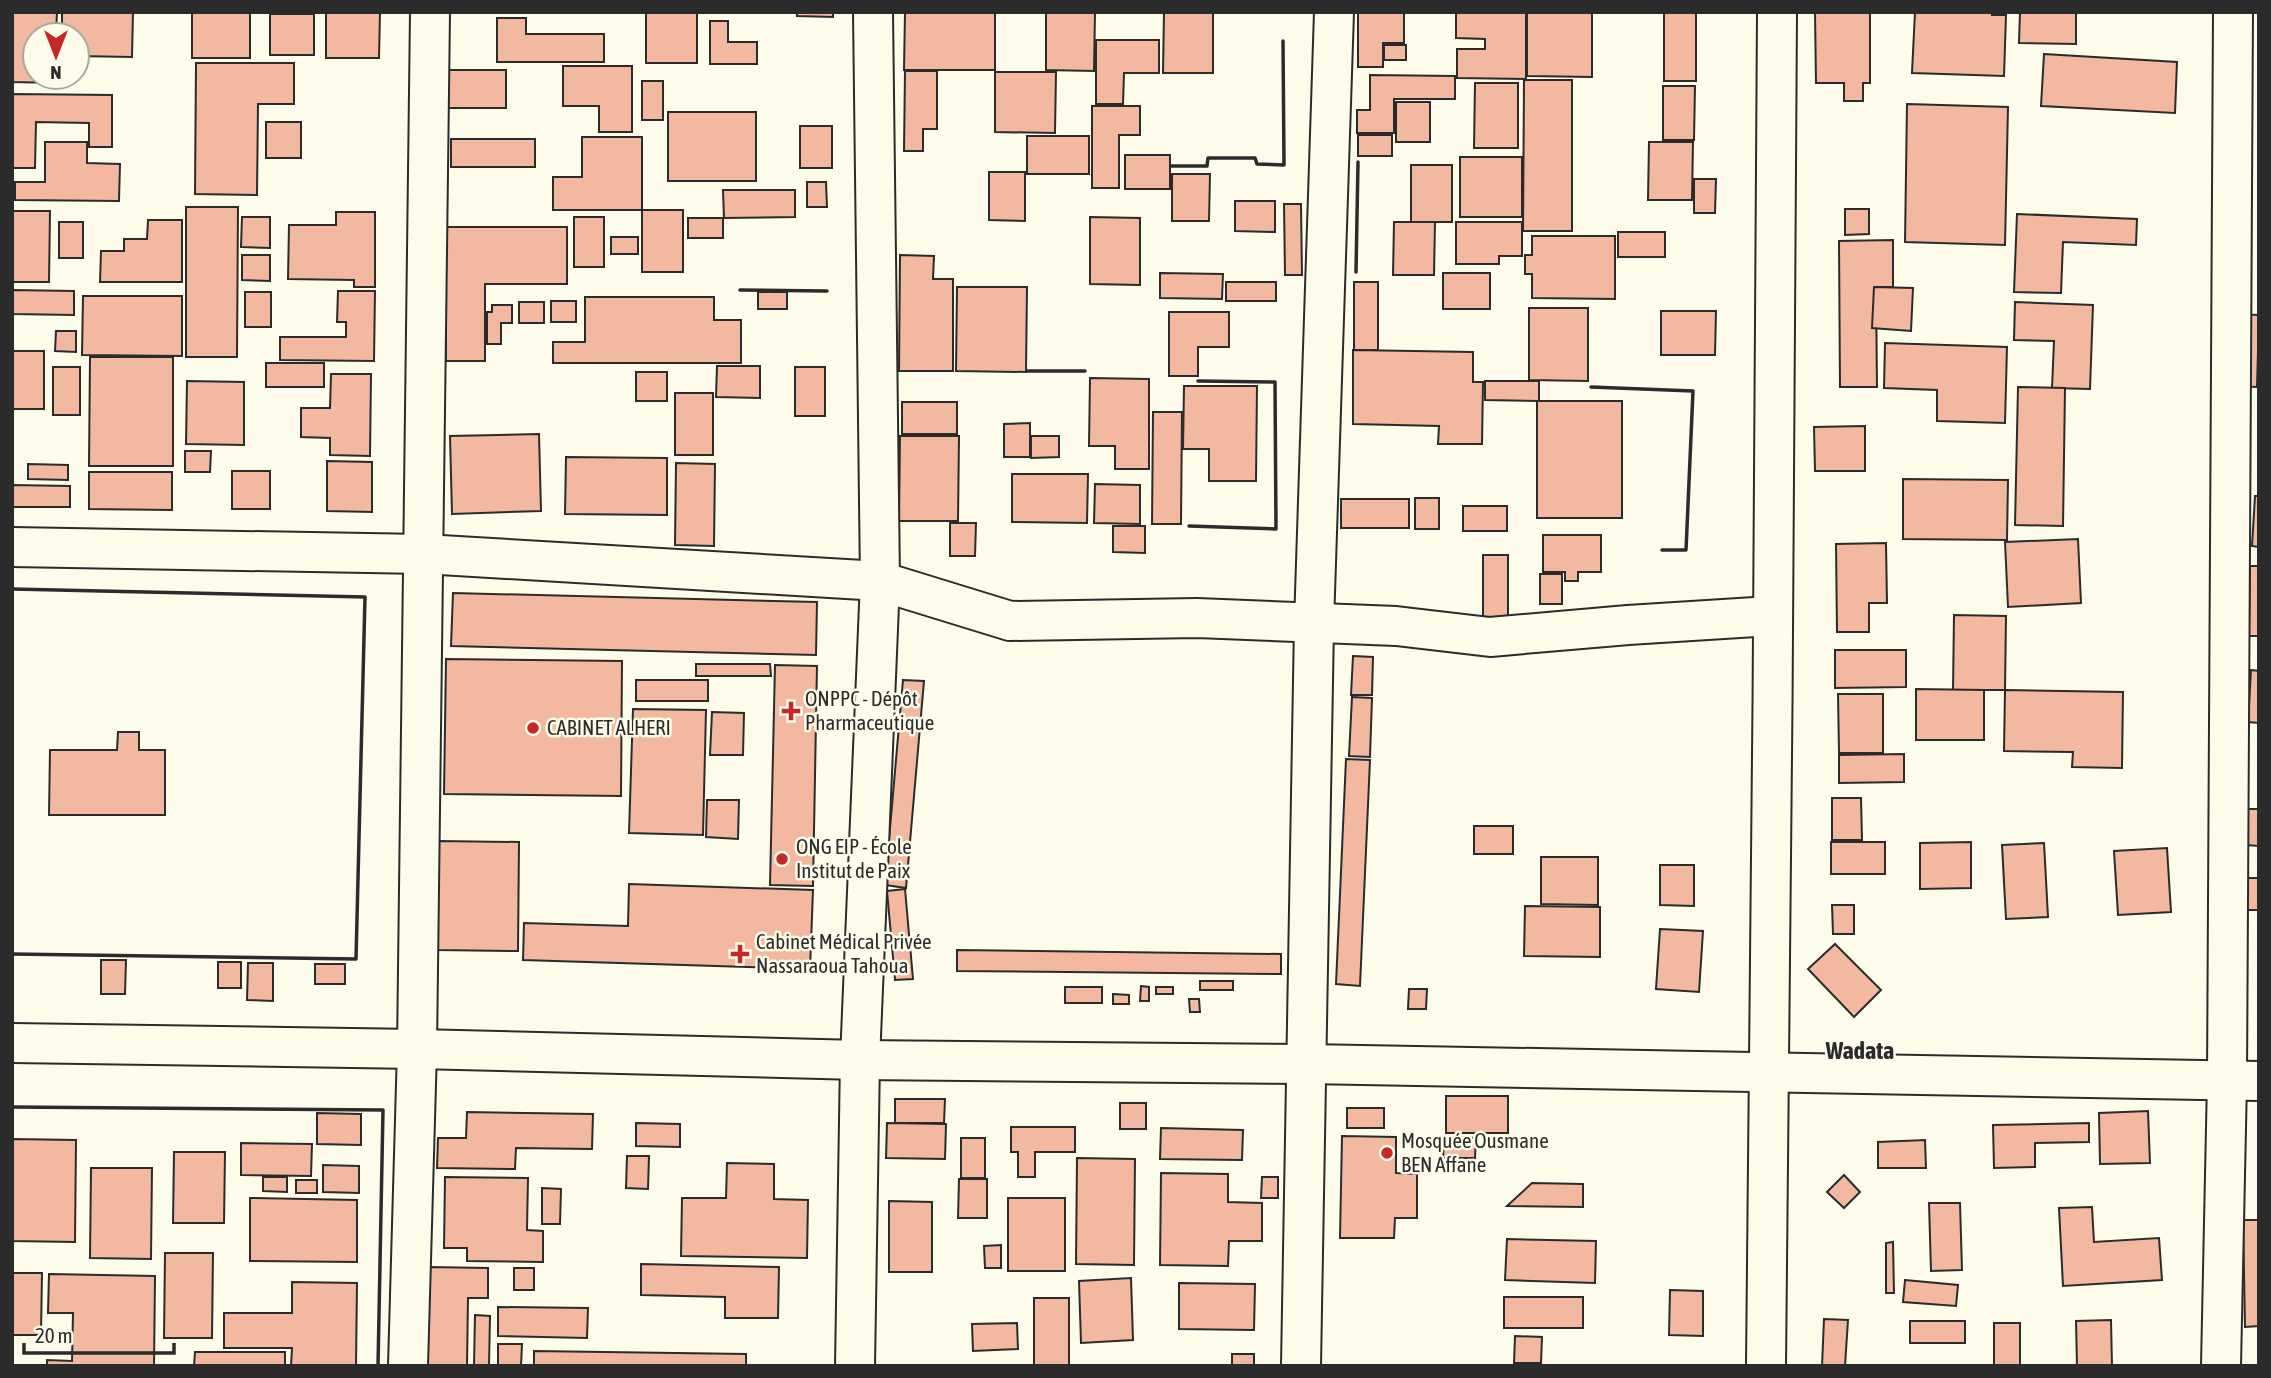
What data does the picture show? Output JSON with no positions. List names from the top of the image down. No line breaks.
{"districts":["Wadata"],"places":{"health":["ONPPC - Dépôt Pharmaceutique","Cabinet Médical Privée Nassaraoua Tahoua"],"other":["CABINET ALHERI","ONG EIP - École Institut de Paix","Mosquée Ousmane BEN Affane"]},"scale_bar":"20 m","north":"bottom"}
